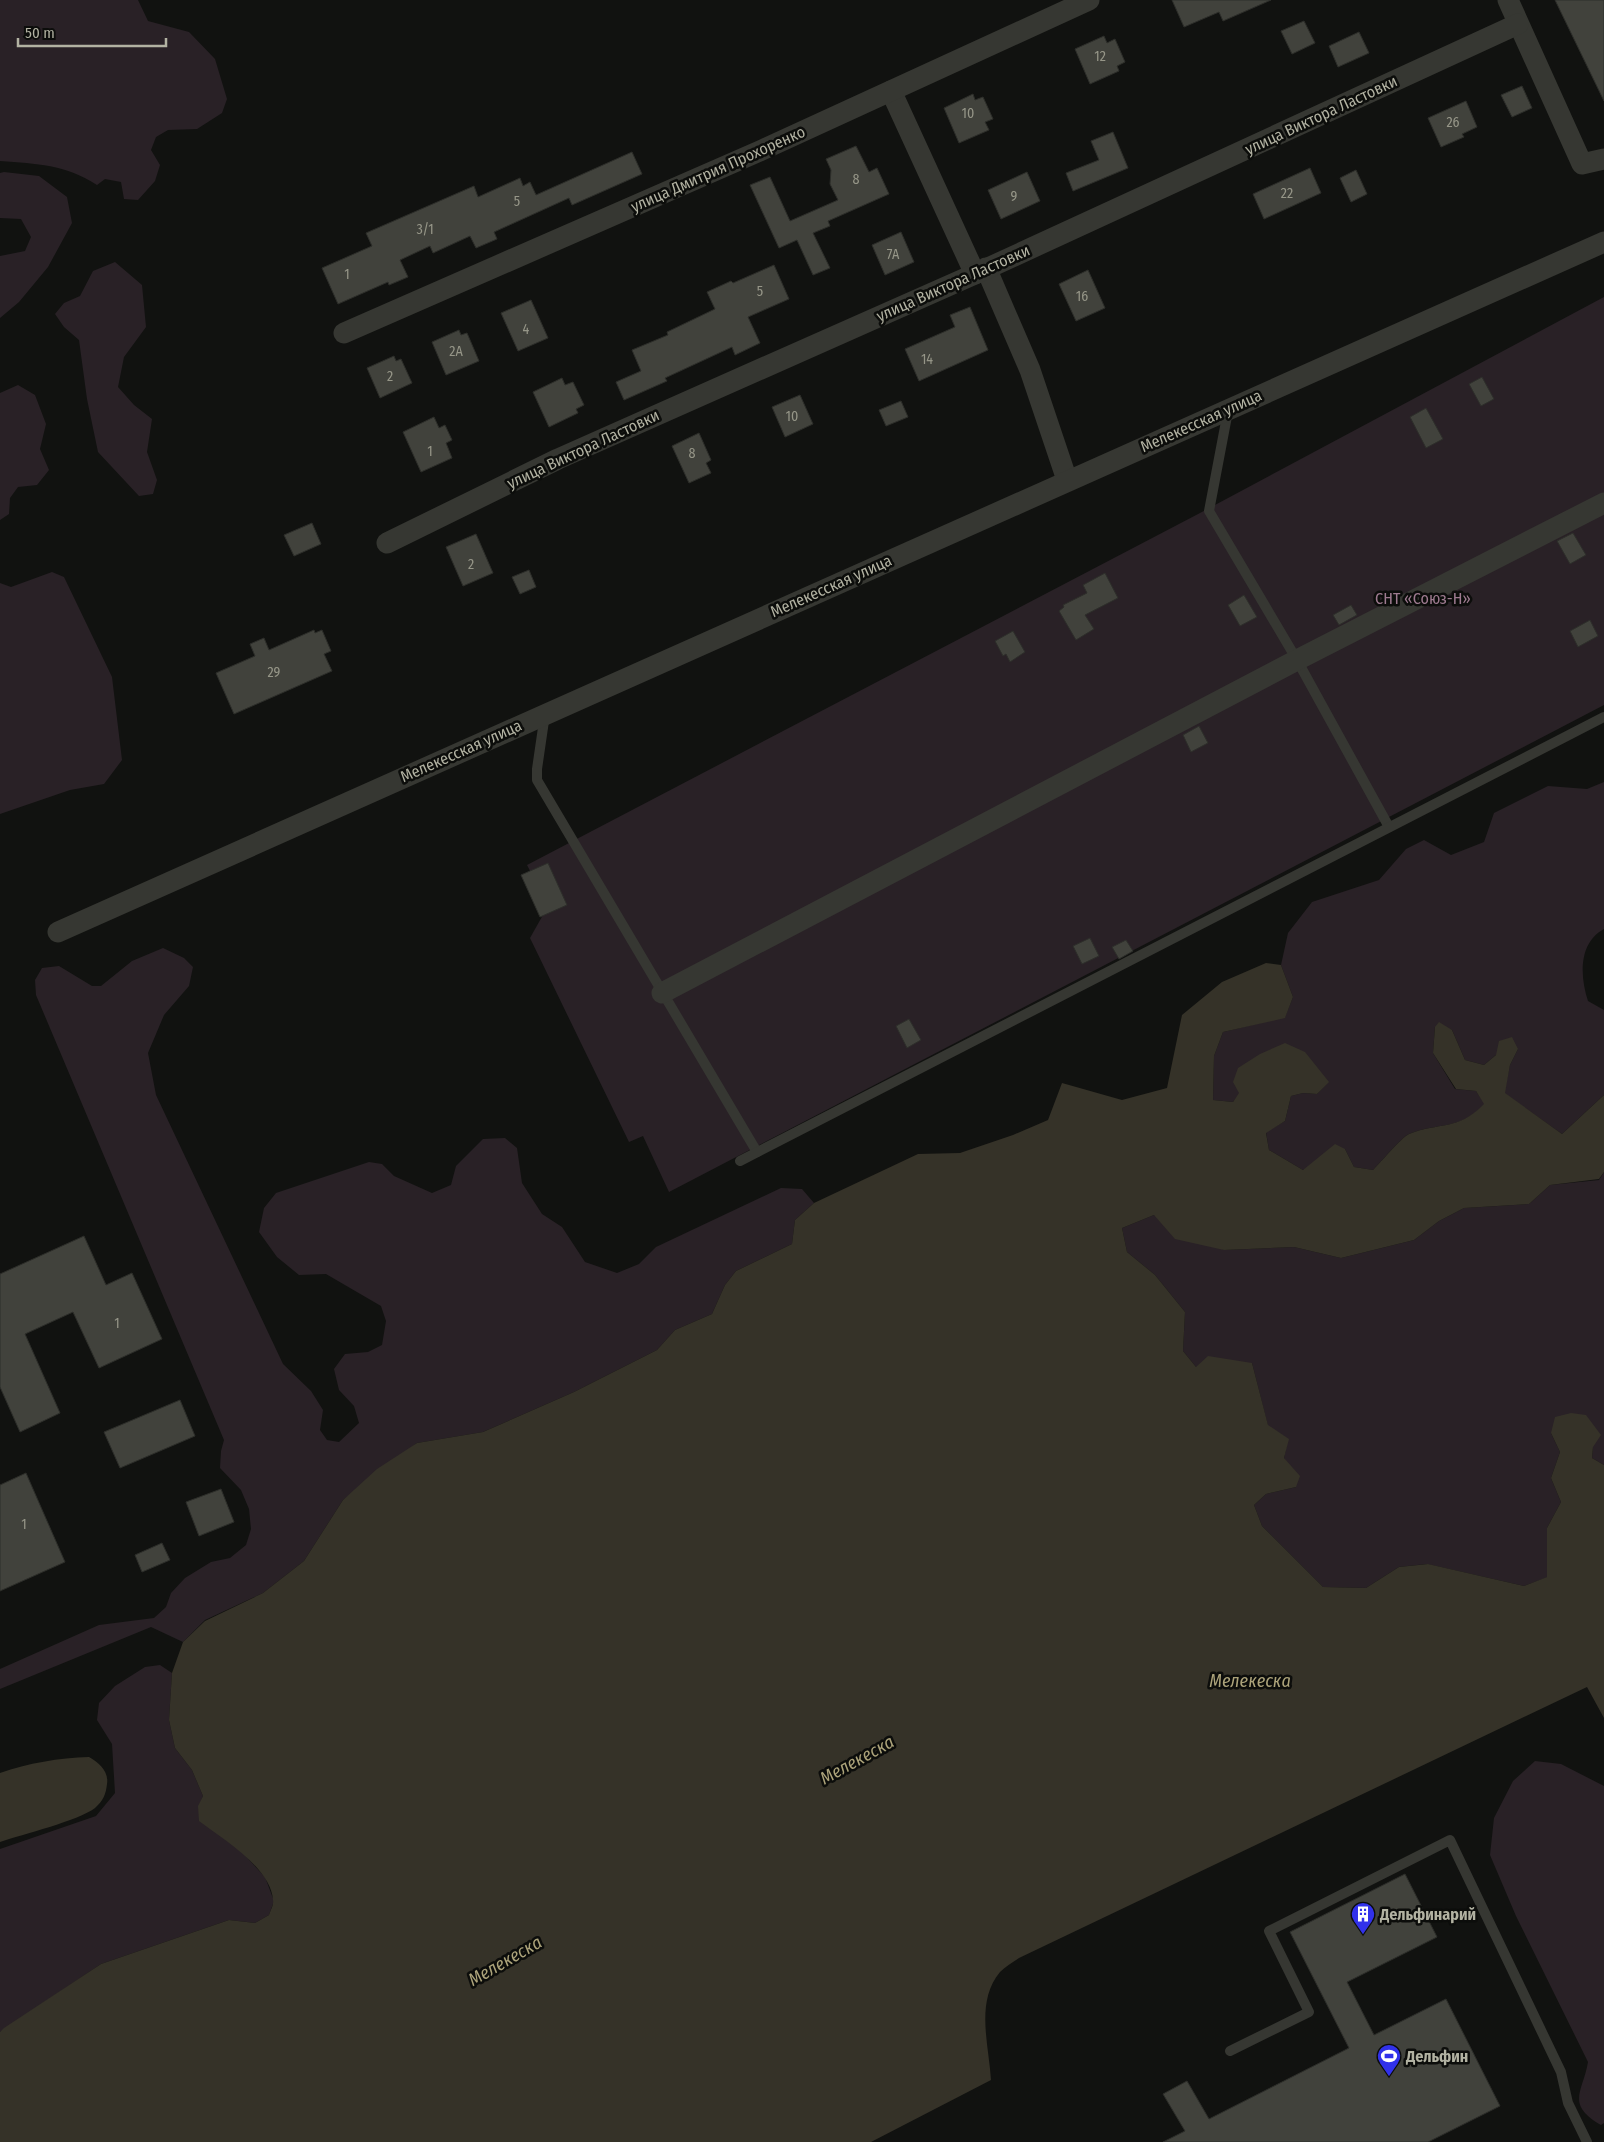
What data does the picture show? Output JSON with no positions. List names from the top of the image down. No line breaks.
{"streets":{"street":["улица Виктора Ластовки","улица Дмитрия Прохоренко","Мелекесская улица"]},"water":["Мелекеска"],"parks":["СНТ «Союз-Н»"],"places":{"building":["Дельфинарий"],"sports":["Дельфин"]},"house_numbers":["12","10","26","8","22","9","5","3/1","7А","1","5","16","4","2А","14","2","10","1","8","2","29","1","1"],"scale_bar":"50 m"}
